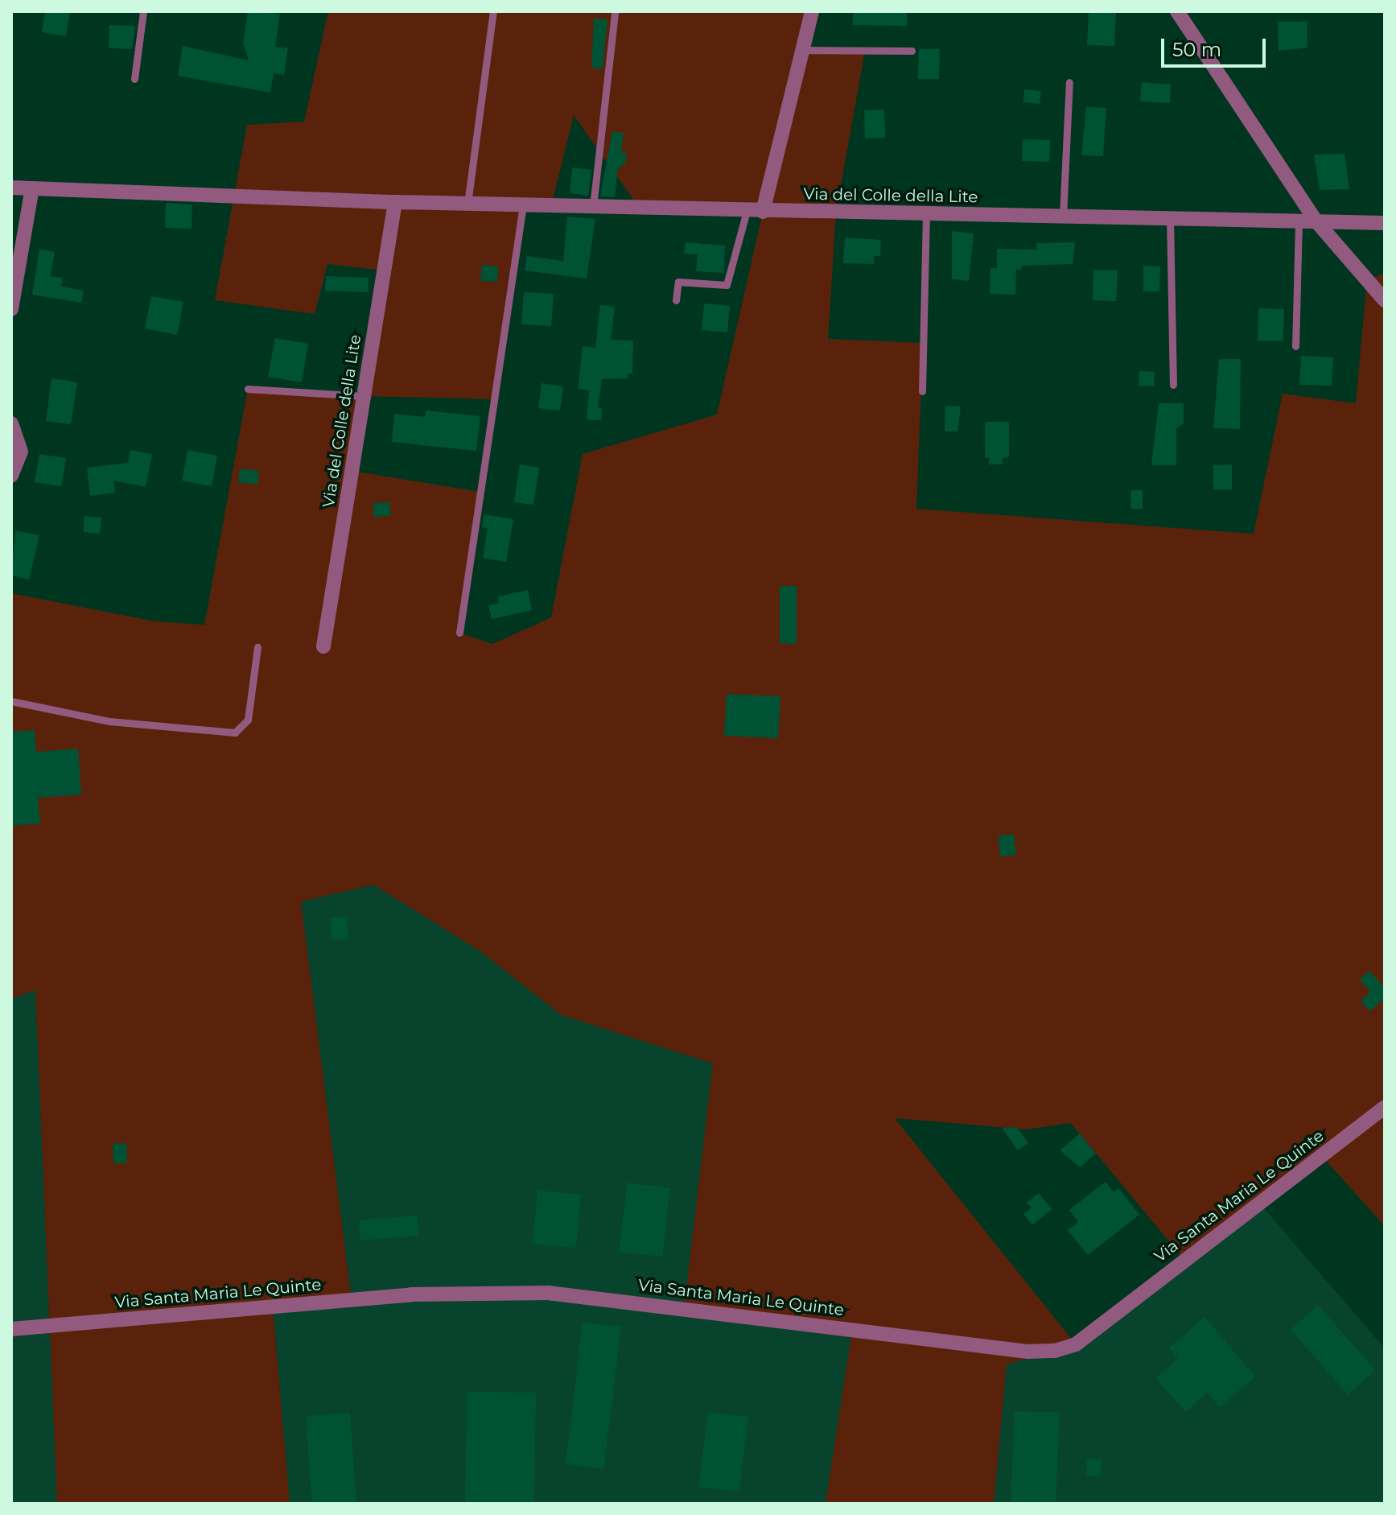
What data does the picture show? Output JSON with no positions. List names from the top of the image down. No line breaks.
{"streets":{"street":["Via del Colle della Lite","Via Santa Maria Le Quinte"]},"scale_bar":"50 m"}
